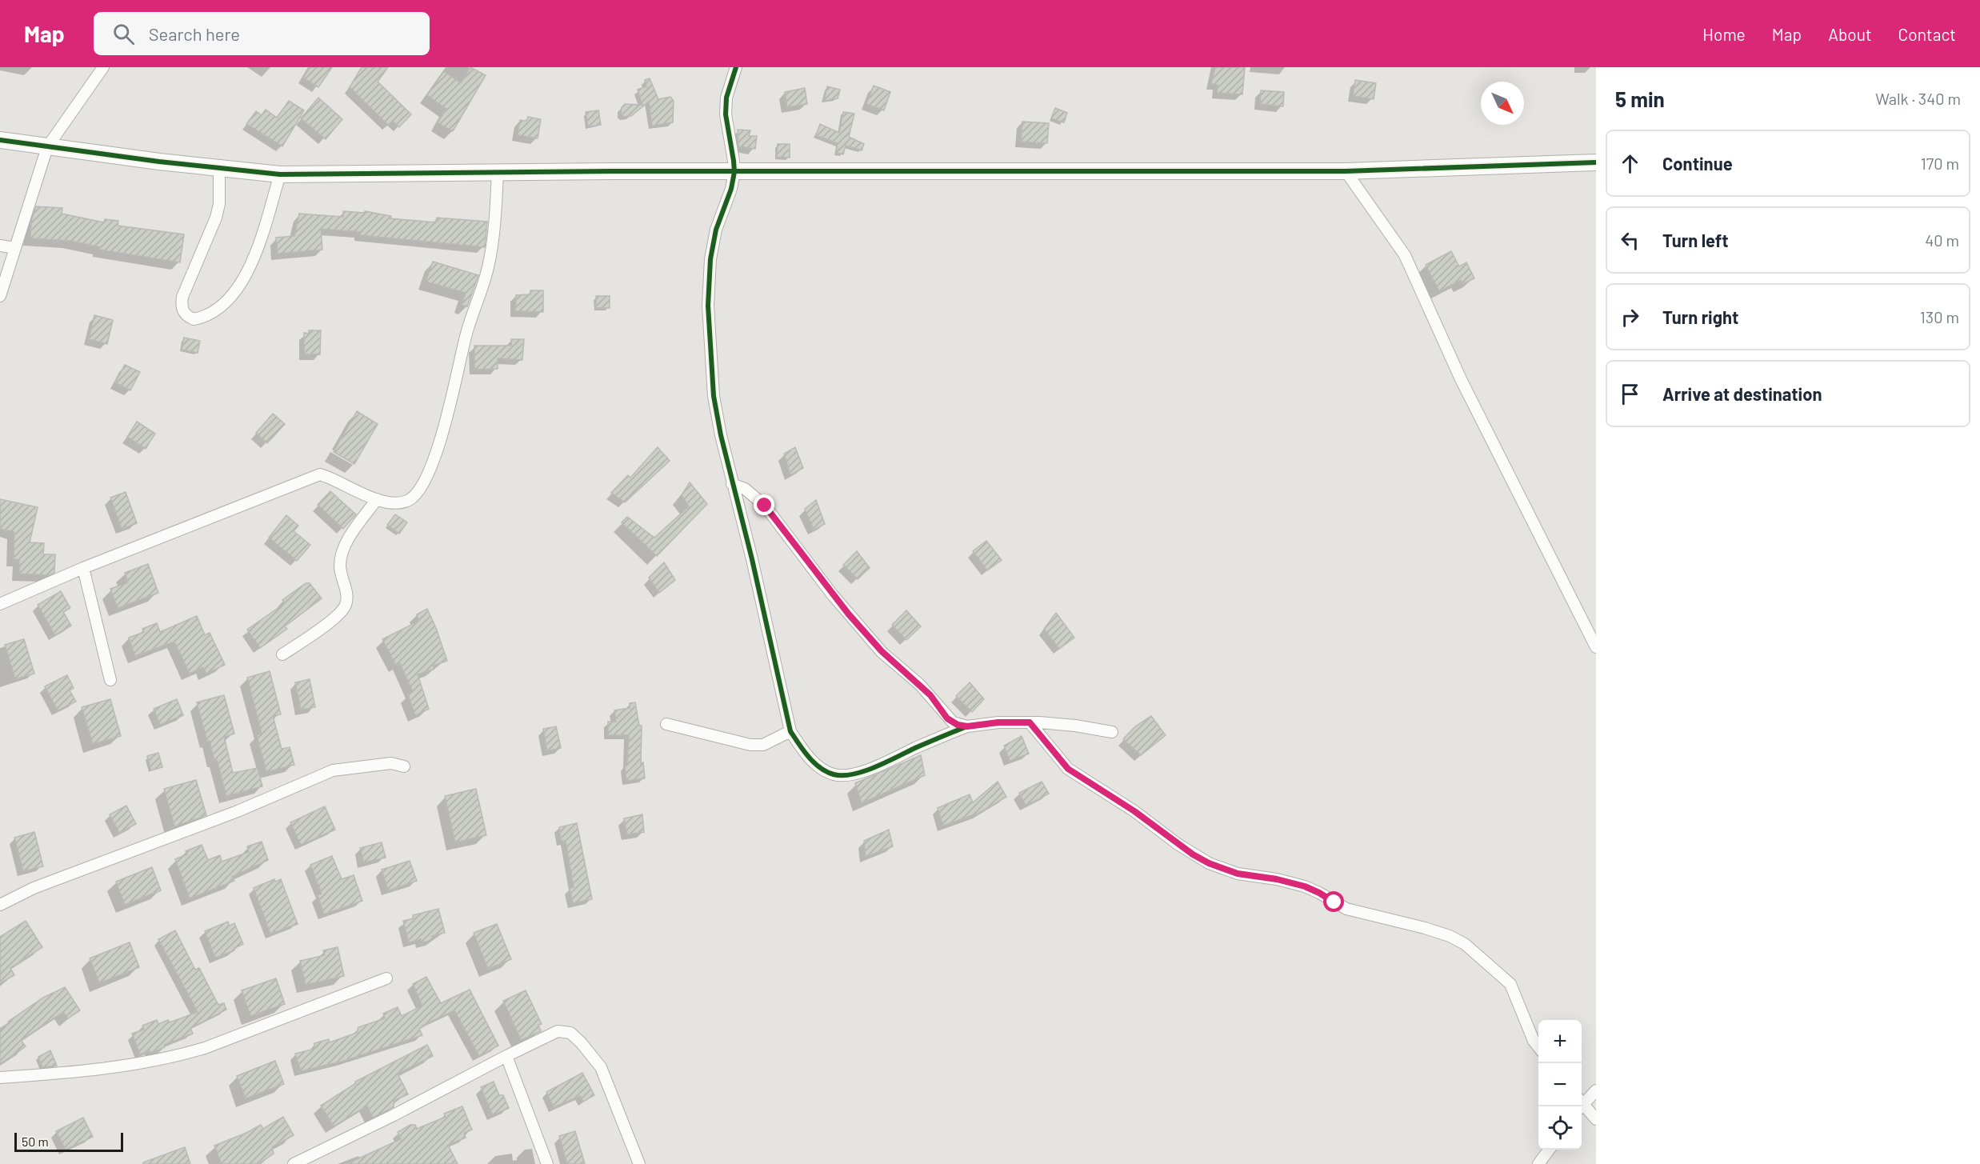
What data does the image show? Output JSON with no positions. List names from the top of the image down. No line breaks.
{"scale_bar":"50 m","north":"bottom right","page":{"header":"Map","search":"Search here","nav":["Home","Map","About","Contact"],"heading":["5 min","Walk · 340 m"],"list":[["Continue","170 m"],["Turn left","40 m"],["Turn right","130 m"],"Arrive at destination"],"map_buttons":["+","−"],"scale":"50 m"}}
